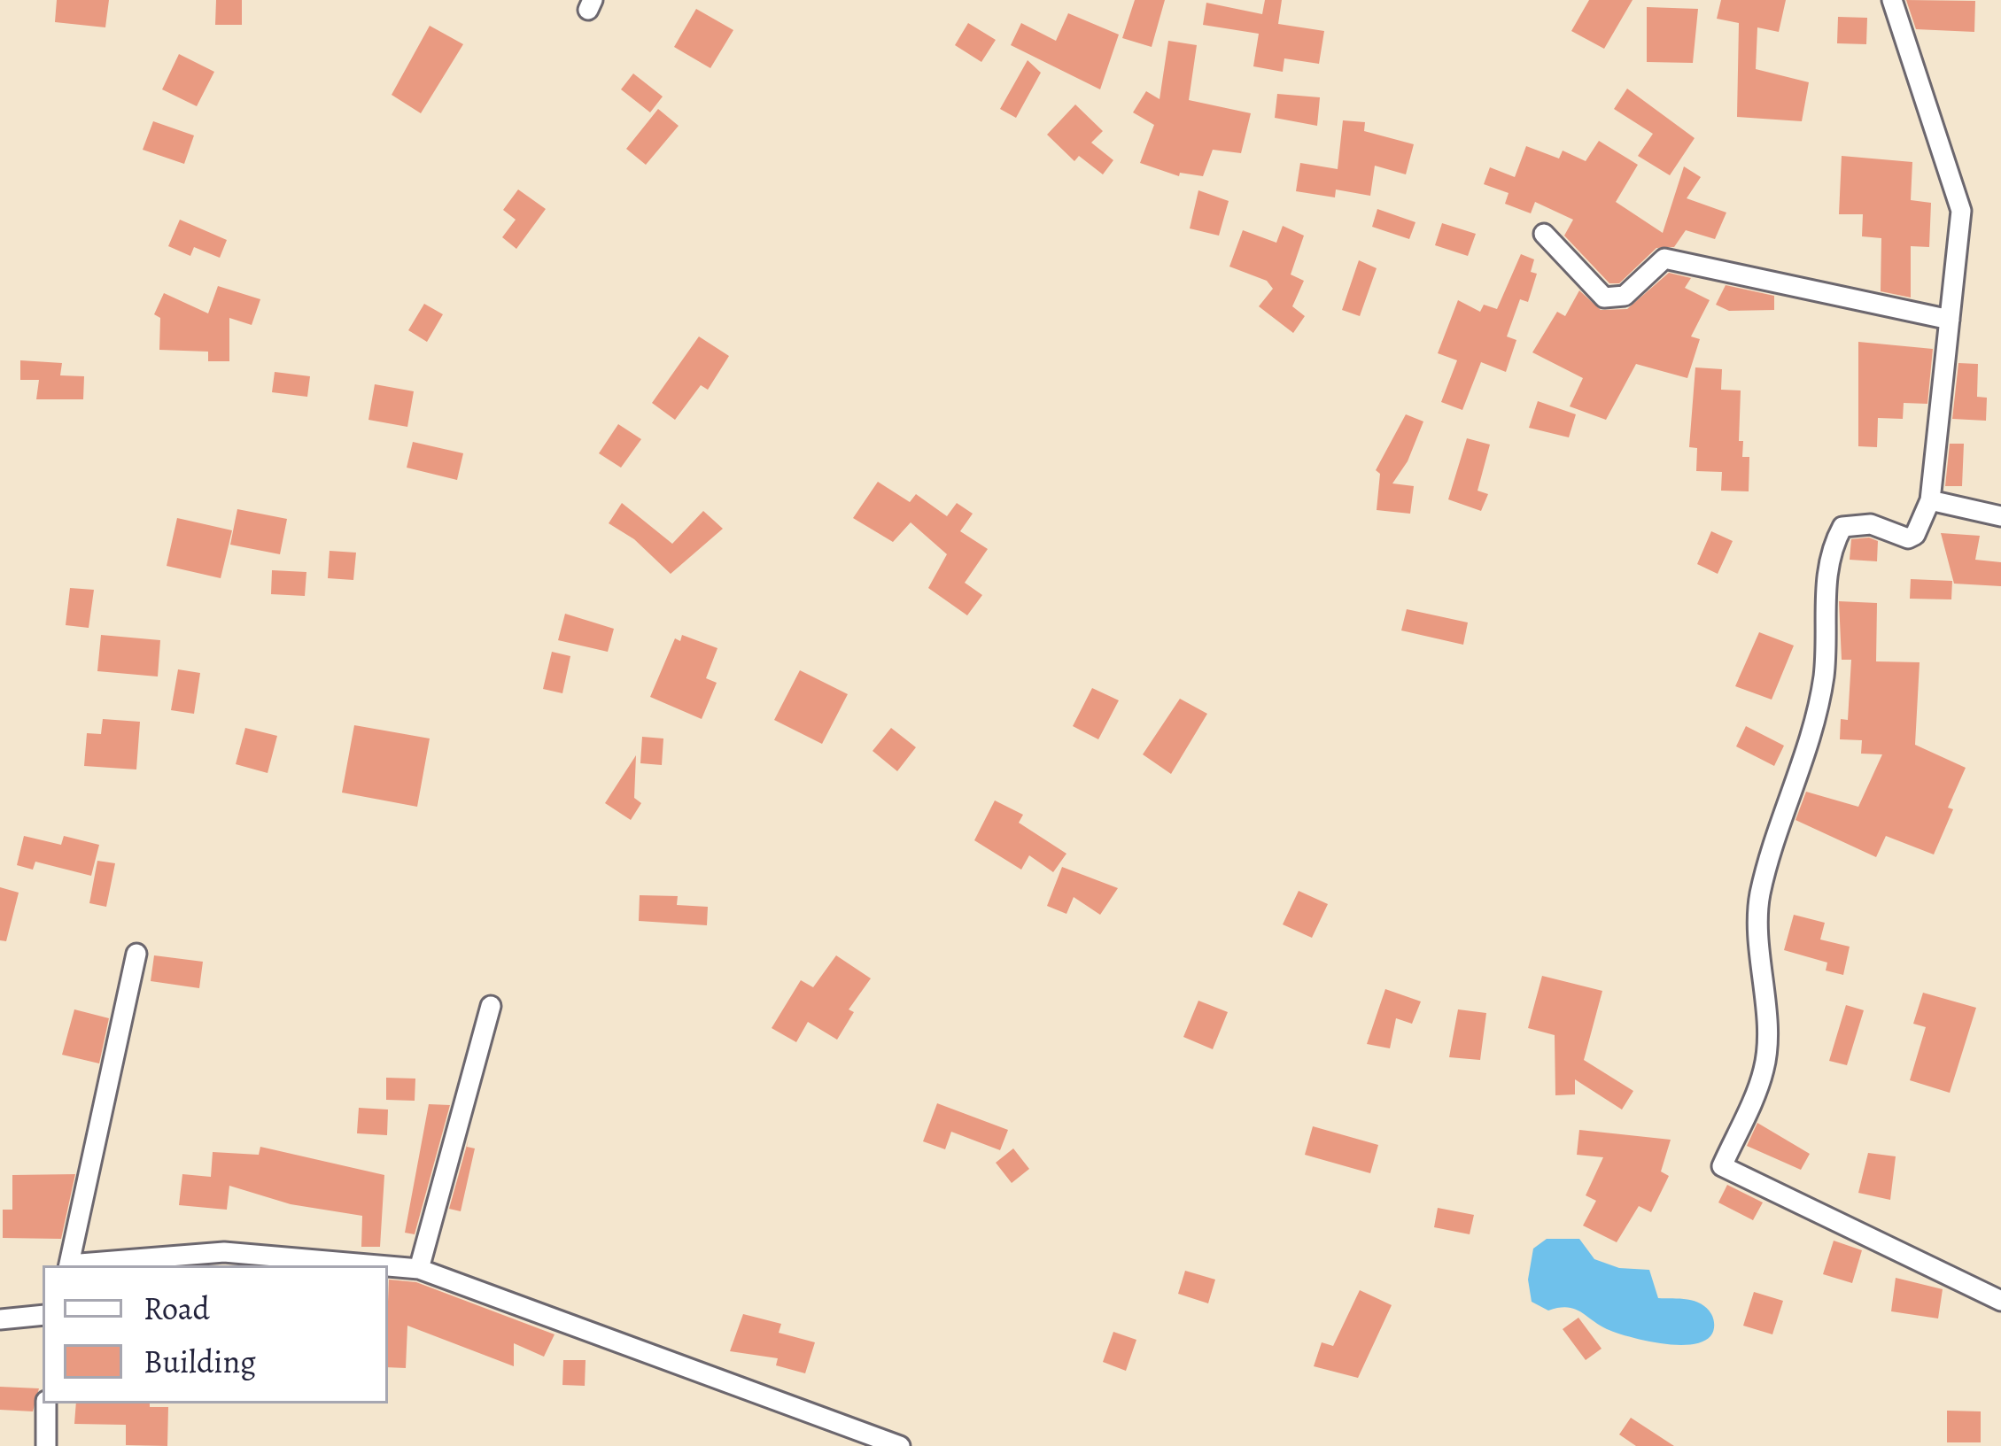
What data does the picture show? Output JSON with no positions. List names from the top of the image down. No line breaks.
{"legend":["Road","Building"]}
